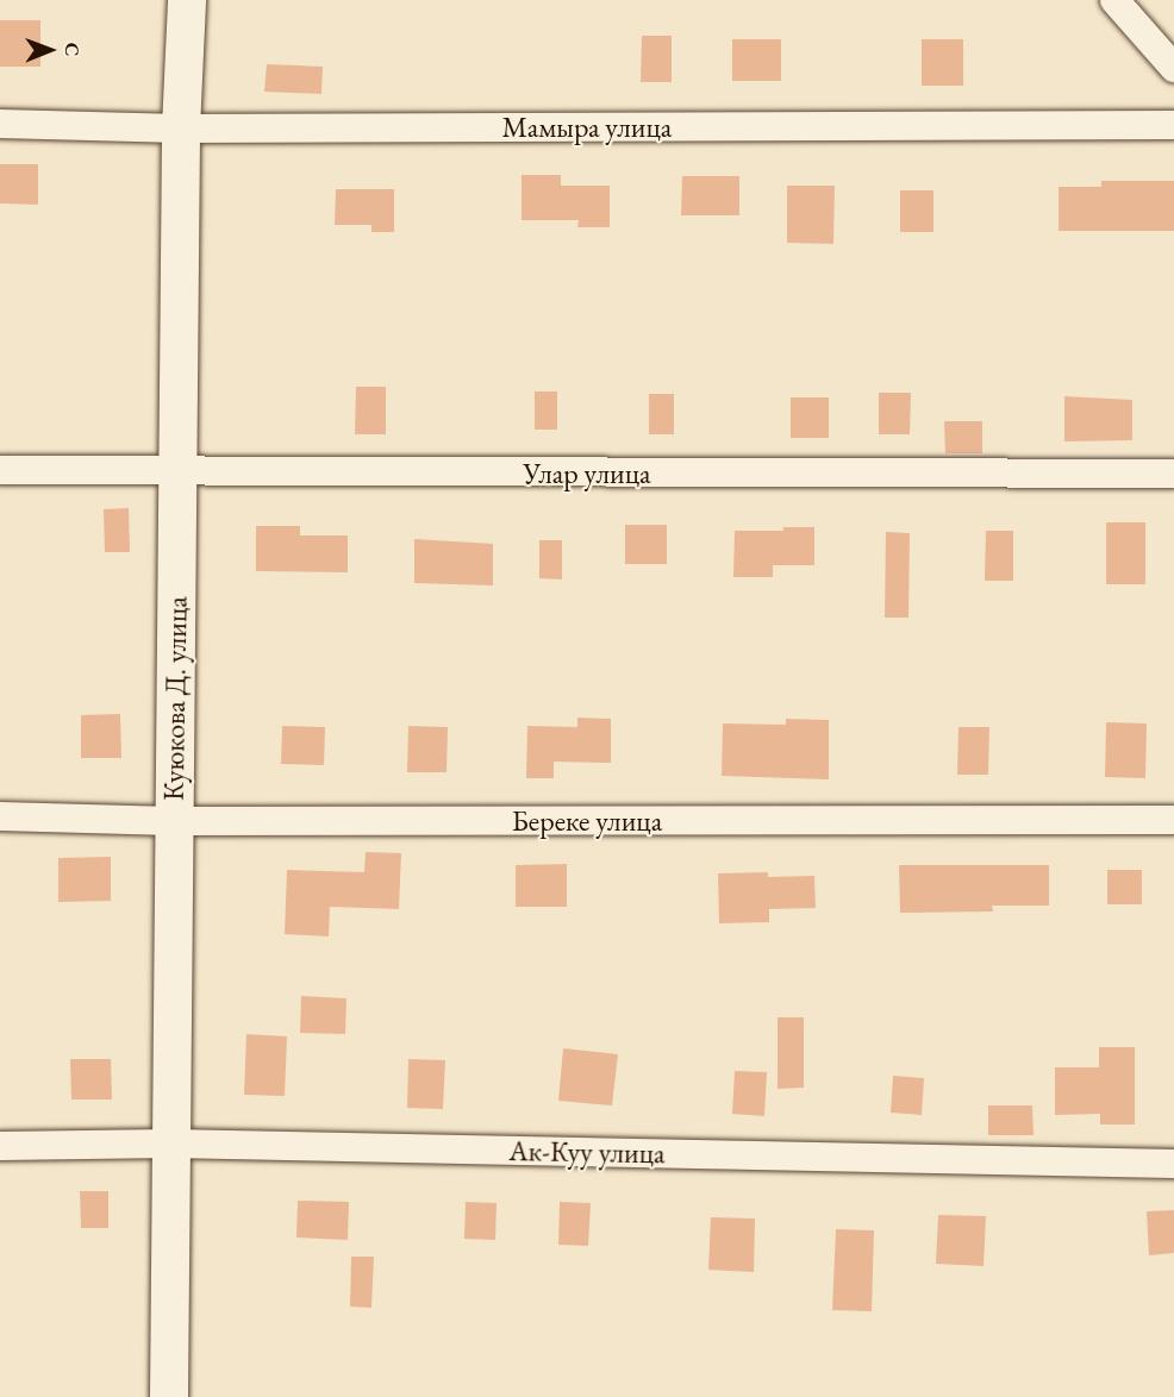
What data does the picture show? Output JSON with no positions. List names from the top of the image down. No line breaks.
{"streets":{"street":["Мамыра улица","Улар улица","Куюкова Д. улица","Береке улица","Ак-Куу улица"]},"crossings":[["Мамыра улица","Куюкова Д. улица"],["Улар улица","Куюкова Д. улица"],["Куюкова Д. улица","Береке улица"],["Куюкова Д. улица","Ак-Куу улица"]],"north":"right"}
